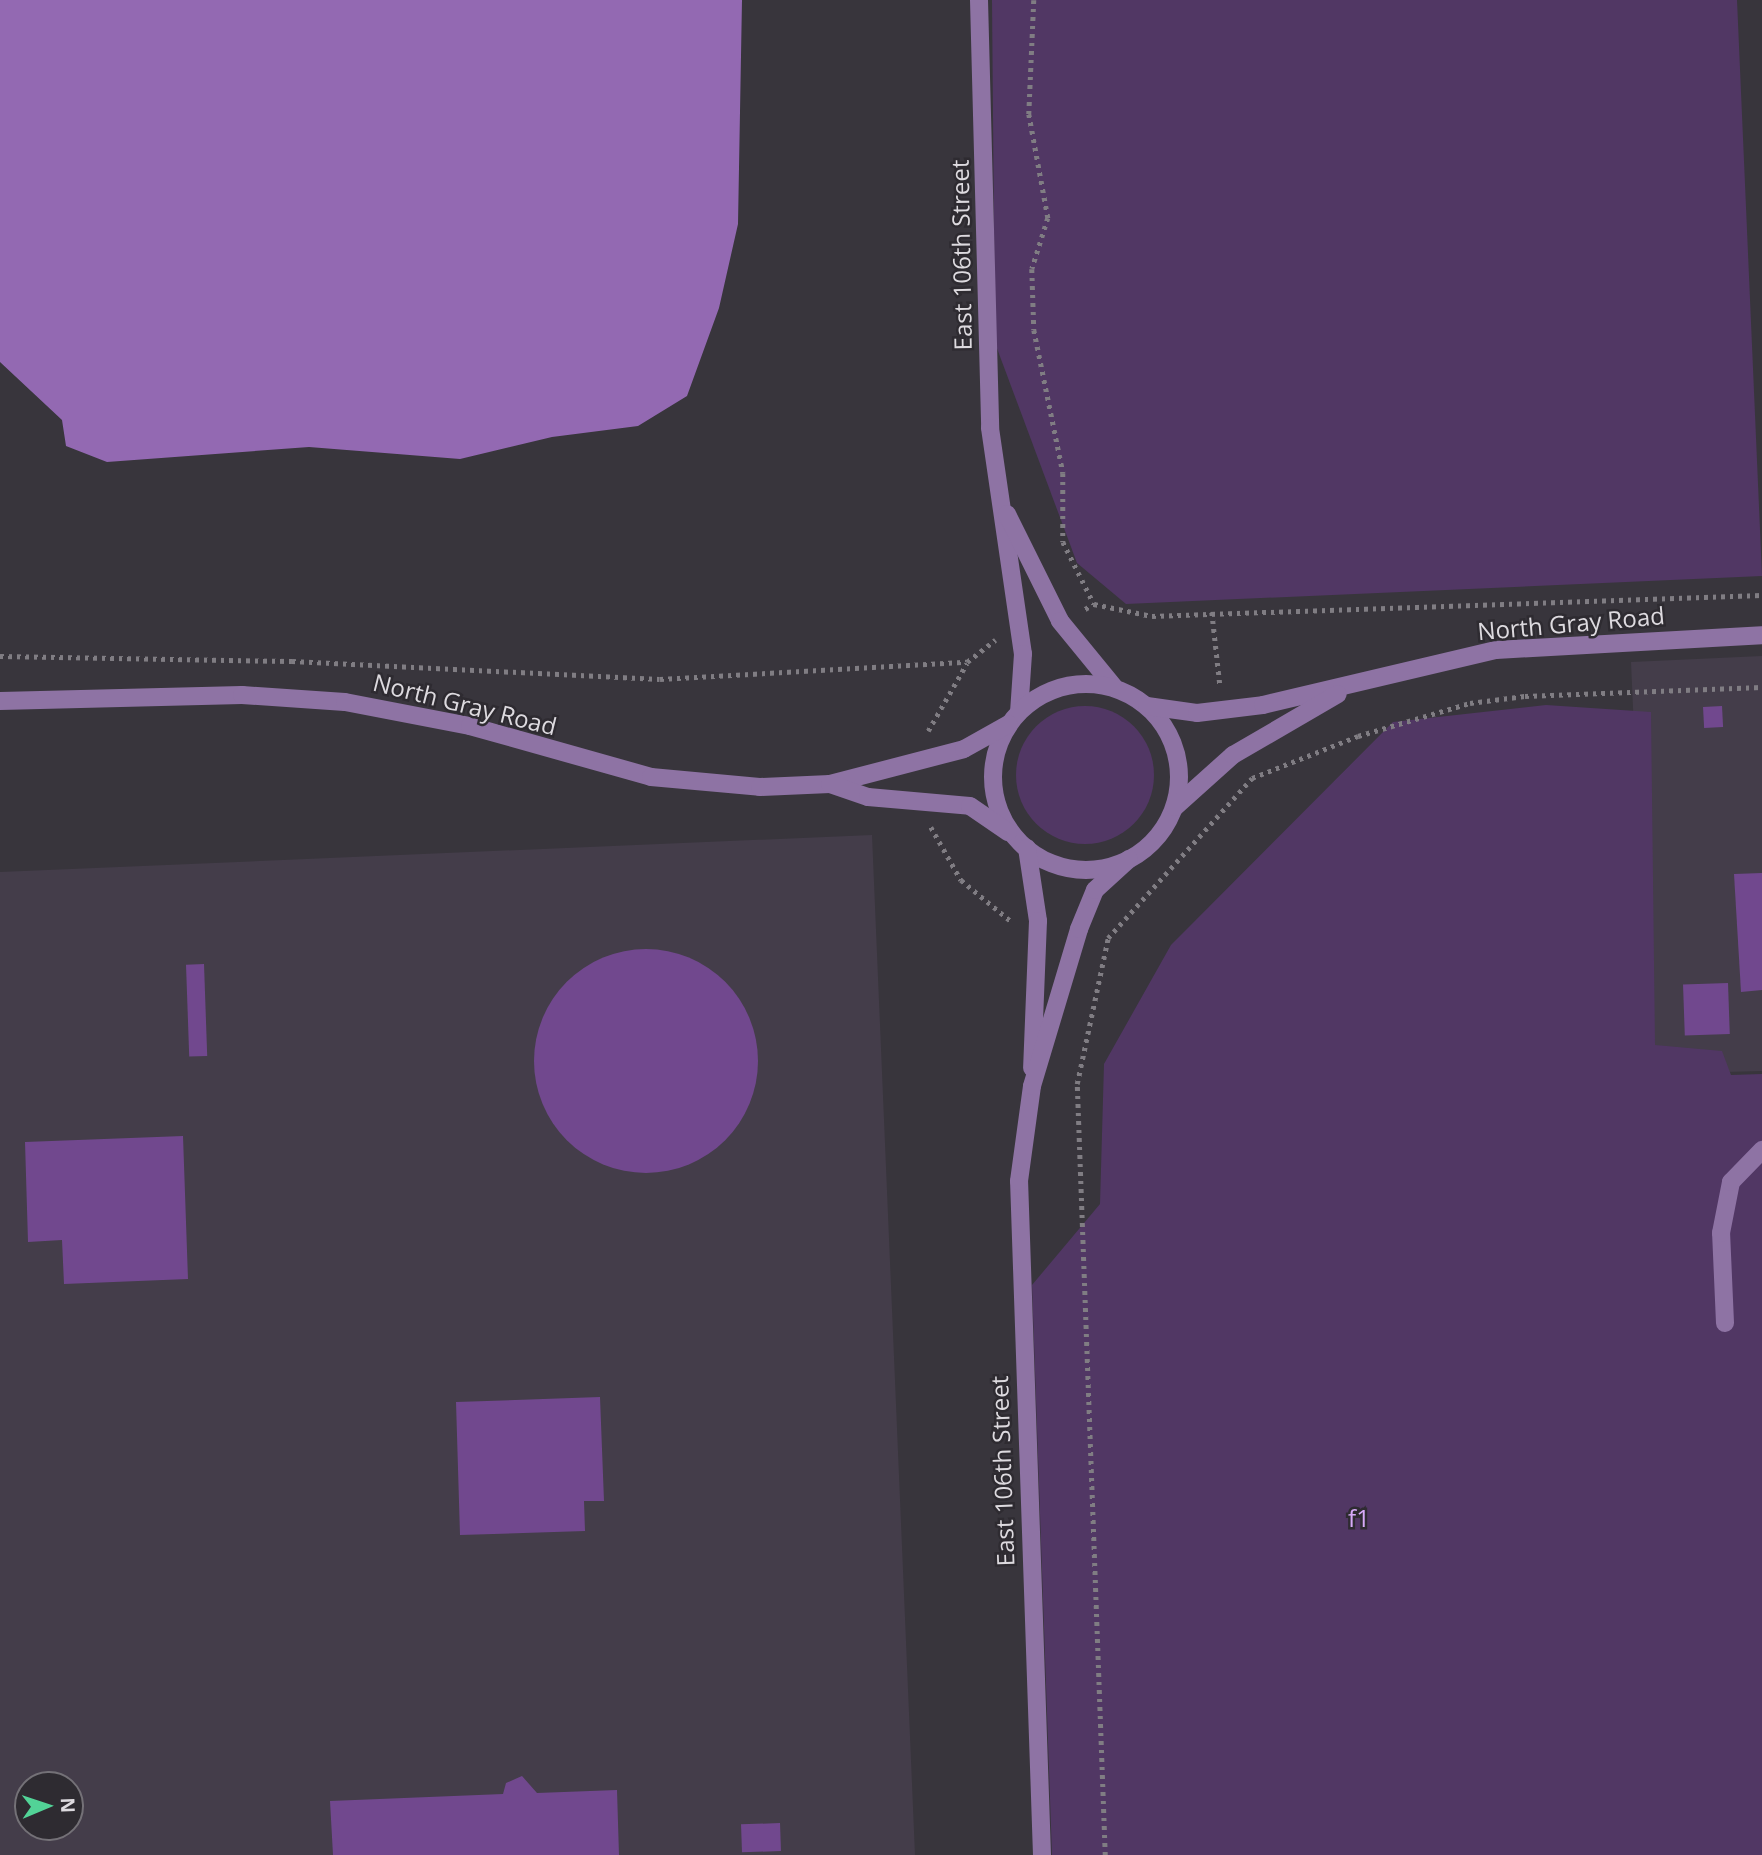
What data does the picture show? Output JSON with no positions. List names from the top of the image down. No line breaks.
{"streets":{"street":["East 106th Street","North Gray Road"]},"crossings":[["East 106th Street","North Gray Road"]],"parks":["f1"],"north":"right"}
